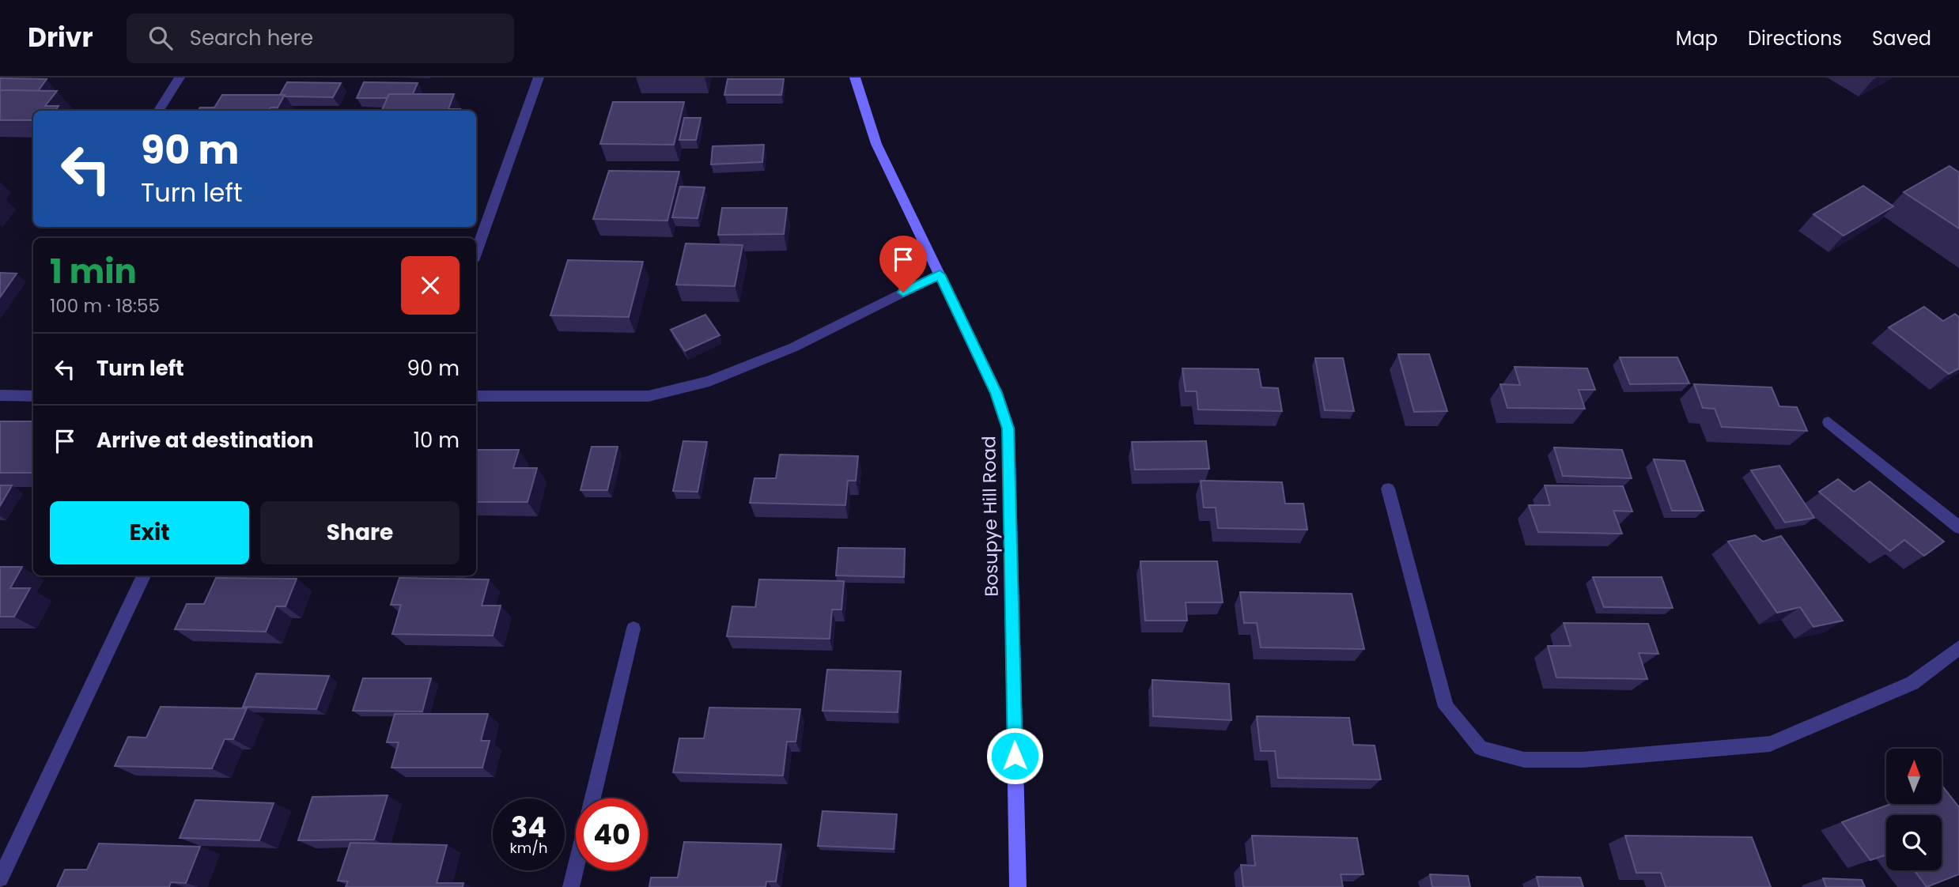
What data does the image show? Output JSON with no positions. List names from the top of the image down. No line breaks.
{"streets":{"street":["Bosupye Hill Road"]},"north":"top","page":{"header":"Drivr","search":"Search here","nav":["Map","Directions","Saved"],"turn":["90 m","Turn left"],"heading":["1 min","100 m · 18:55"],"list":[{"name":"Turn left","value":"90 m"},{"name":"Arrive at destination","value":"10 m"}],"buttons":["Exit","Share"],"speed":"34 km/h","limit":"40"}}
